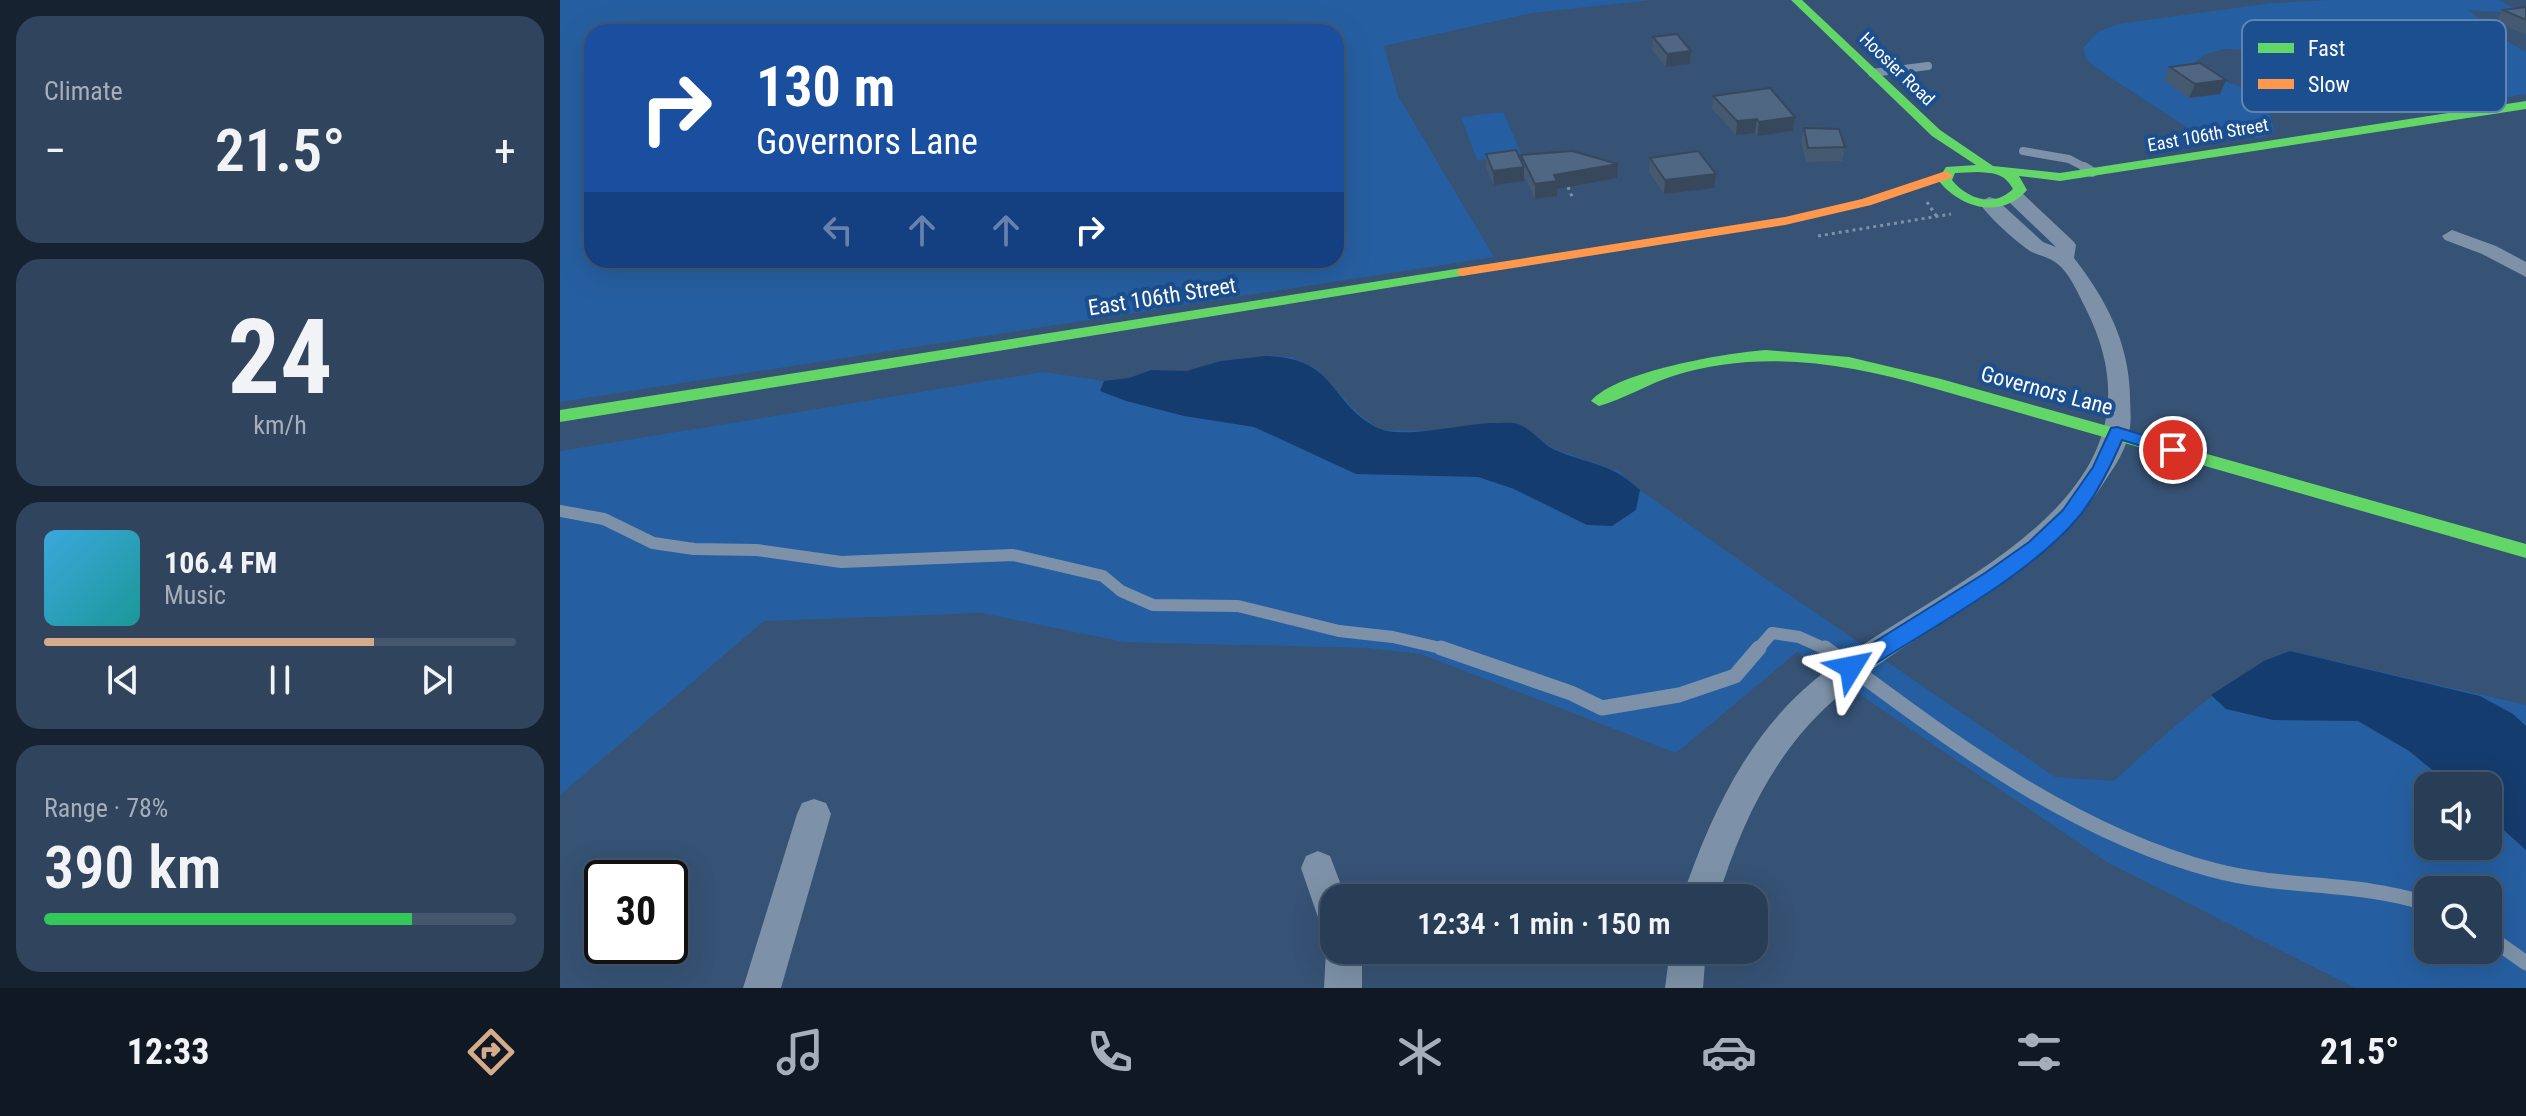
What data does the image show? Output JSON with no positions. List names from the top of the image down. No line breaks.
{"streets":{"street":["Hoosier Road","East 106th Street","Governors Lane"]},"crossings":[["Hoosier Road","East 106th Street"]],"legend":["Fast","Slow"],"page":{"tile":["Climate",["24","km/h"],["Range · 78%","390 km"]],"turn":["130 m","Governors Lane"],"heat":["−","21.5°","+"],"song":["106.4 FM","Music"],"limit":"30","trip":"12:34 · 1 min · 150 m","tabs":["12:33","21.5°"]}}
